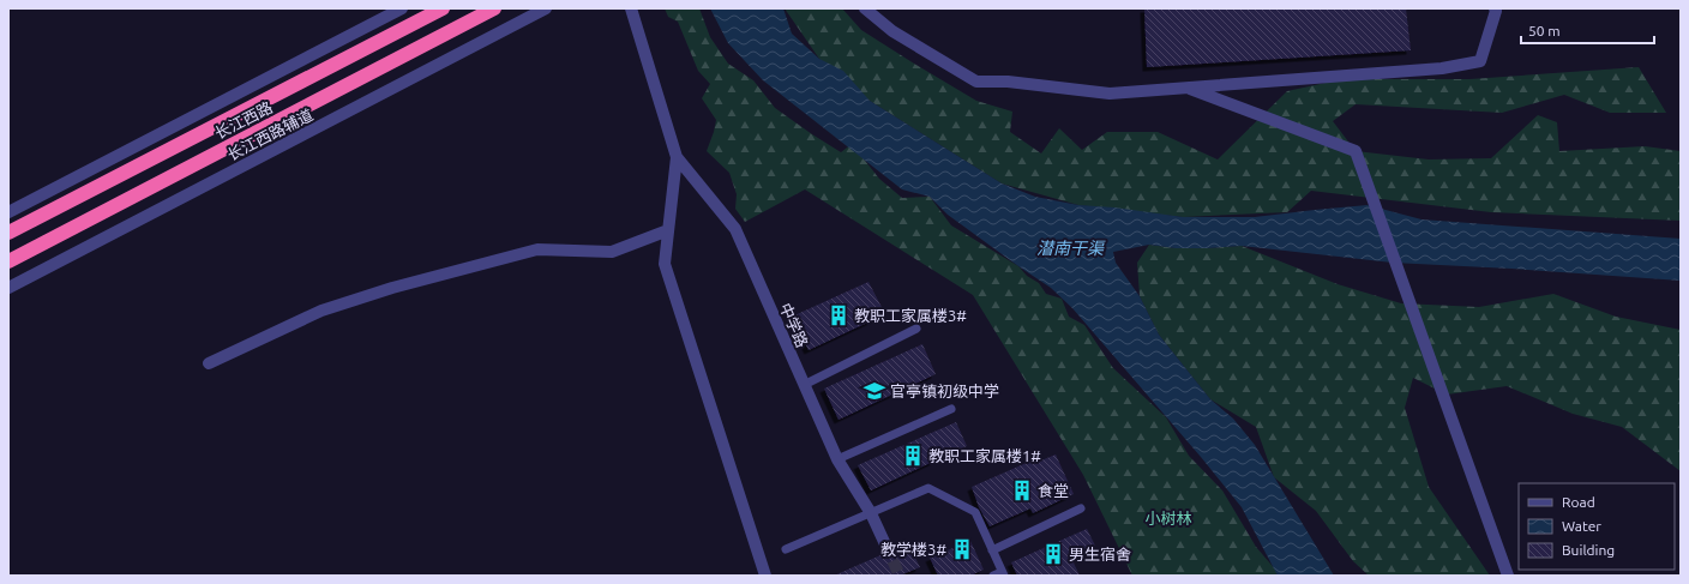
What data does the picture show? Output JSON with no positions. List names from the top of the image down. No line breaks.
{"streets":{"highway":["长江西路"],"street":["长江西路辅道","中学路"]},"water":["潜南干渠"],"parks":["小树林"],"places":{"building":["教职工家属楼3#","教职工家属楼1#","食堂","教学楼3#","男生宿舍"],"school or university":["官亭镇初级中学"]},"legend":["Road","Water","Building"],"scale_bar":"50 m"}
